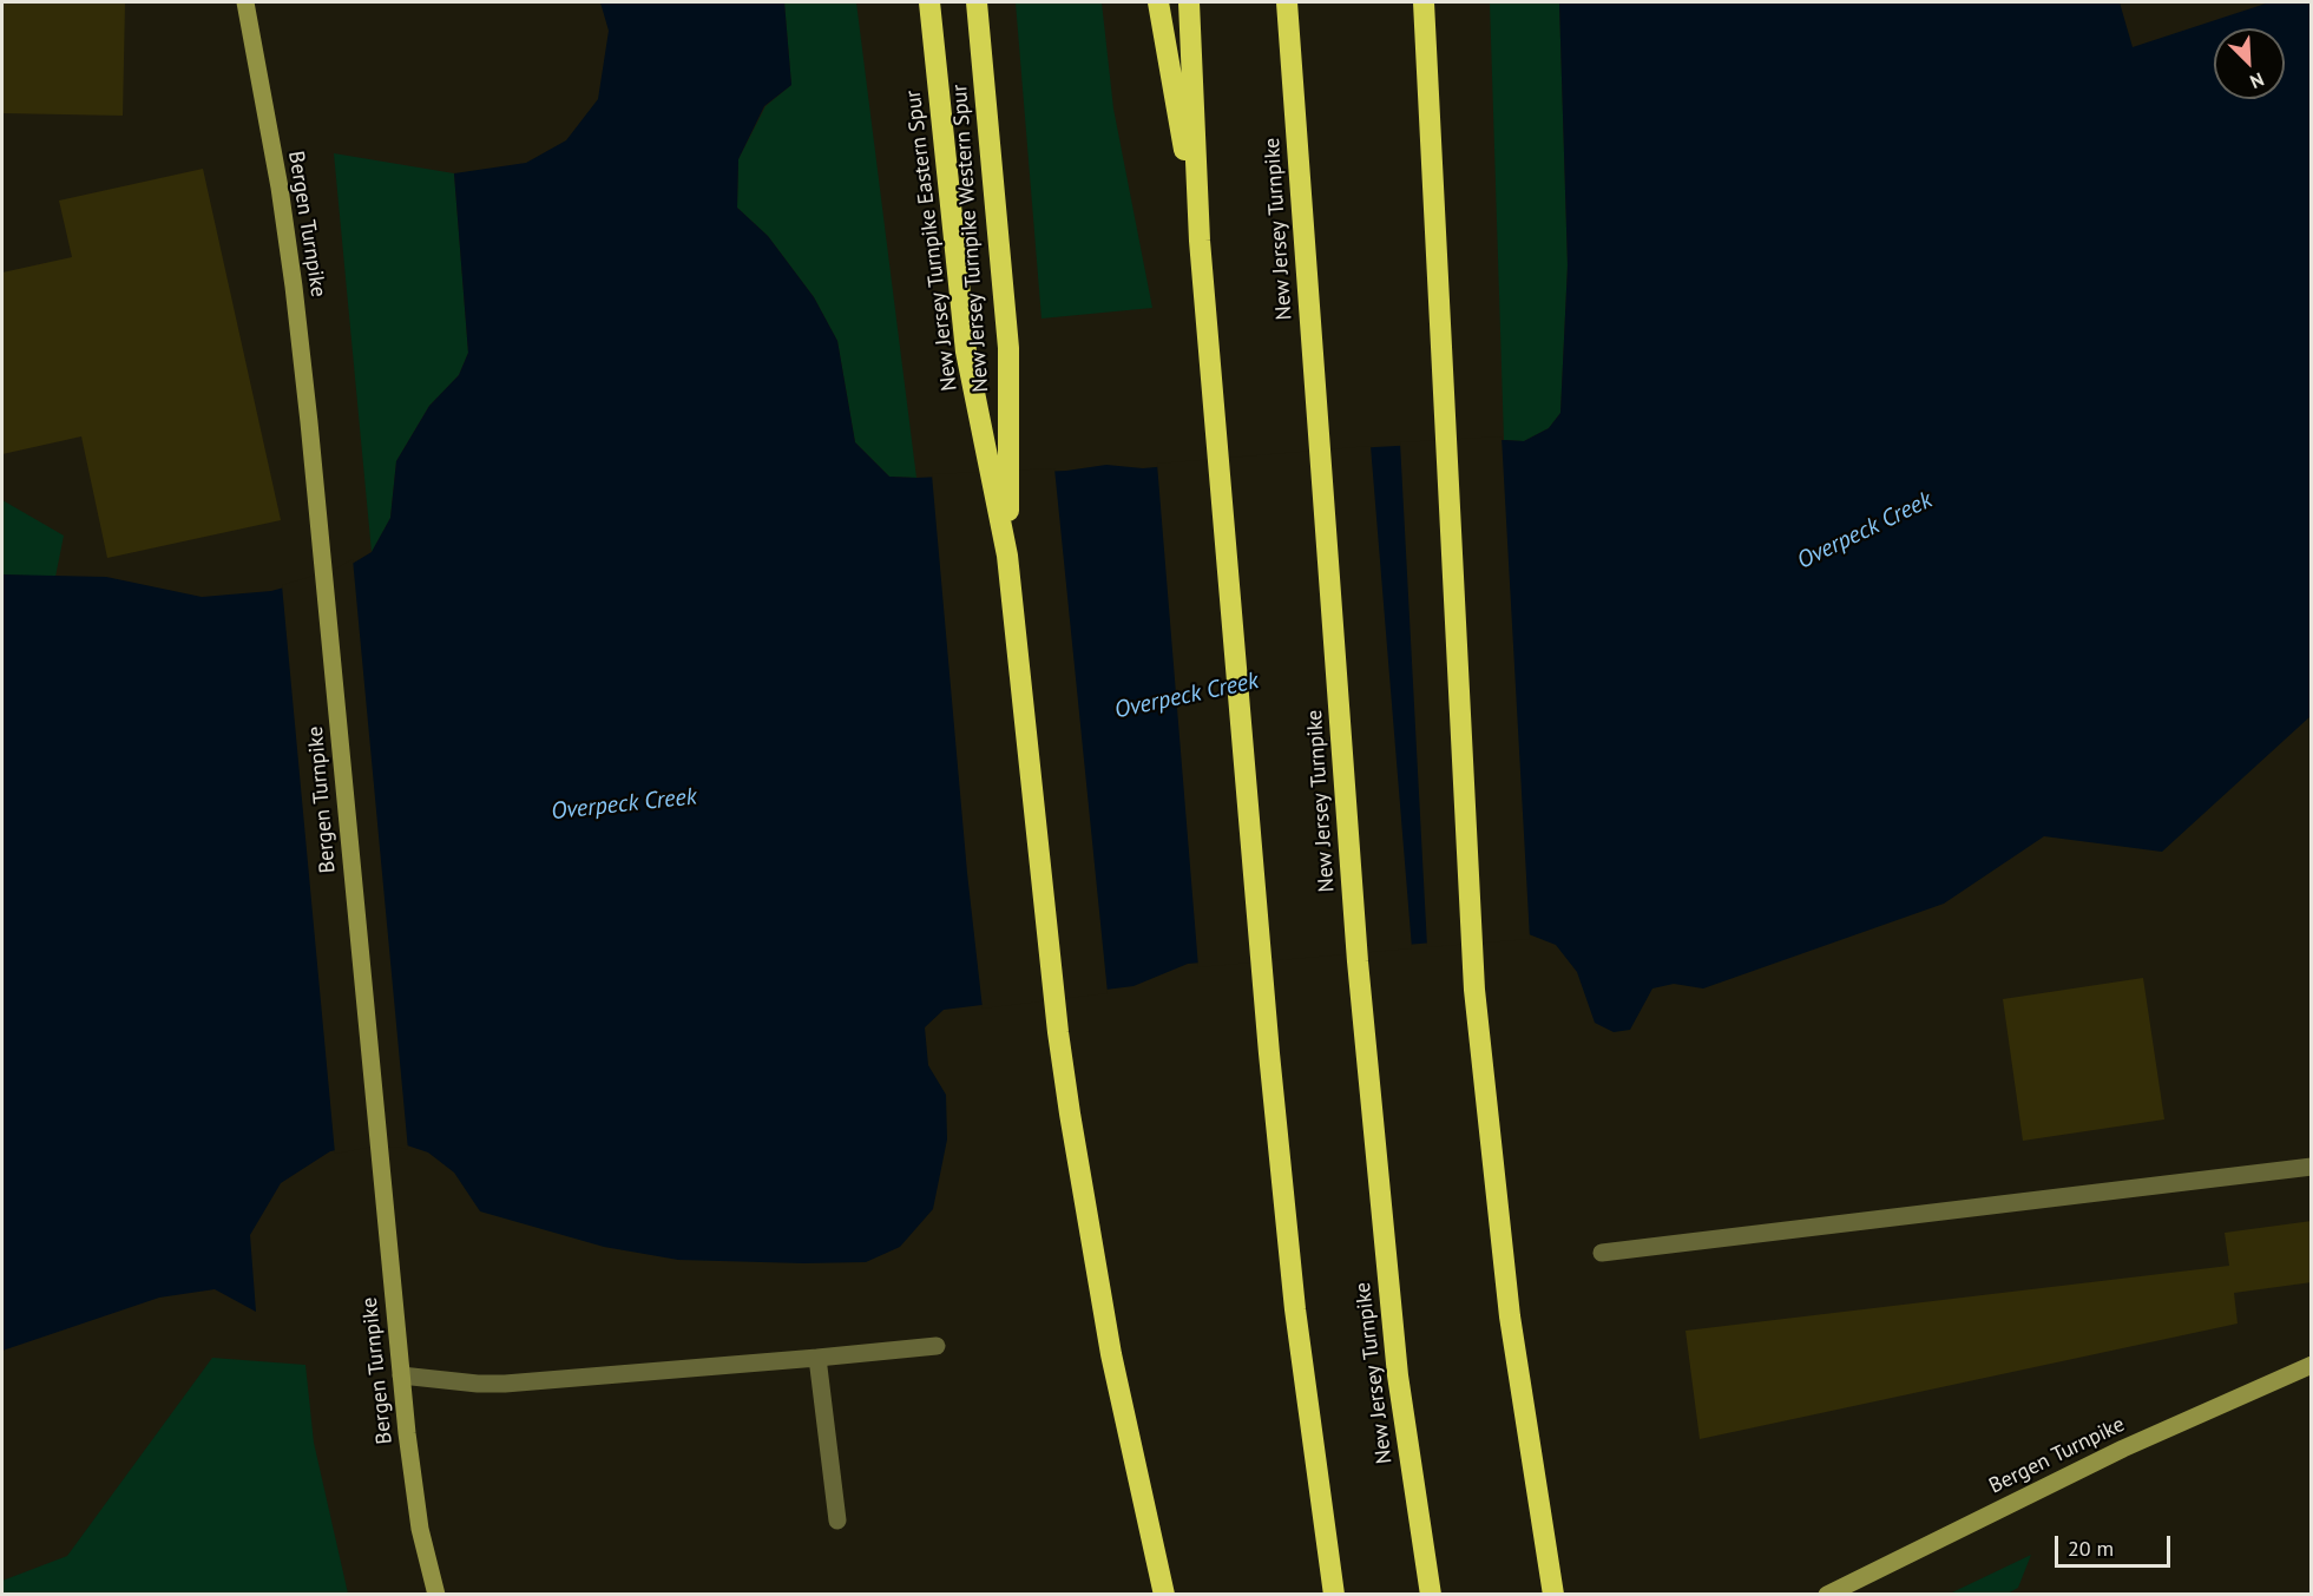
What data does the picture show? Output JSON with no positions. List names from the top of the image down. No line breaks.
{"streets":{"highway":["New Jersey Turnpike","New Jersey Turnpike Western Spur","New Jersey Turnpike Eastern Spur"],"main road":["Bergen Turnpike"]},"crossings":[["New Jersey Turnpike Western Spur","New Jersey Turnpike Eastern Spur"]],"water":["Overpeck Creek"],"scale_bar":"20 m","north":"bottom right"}
